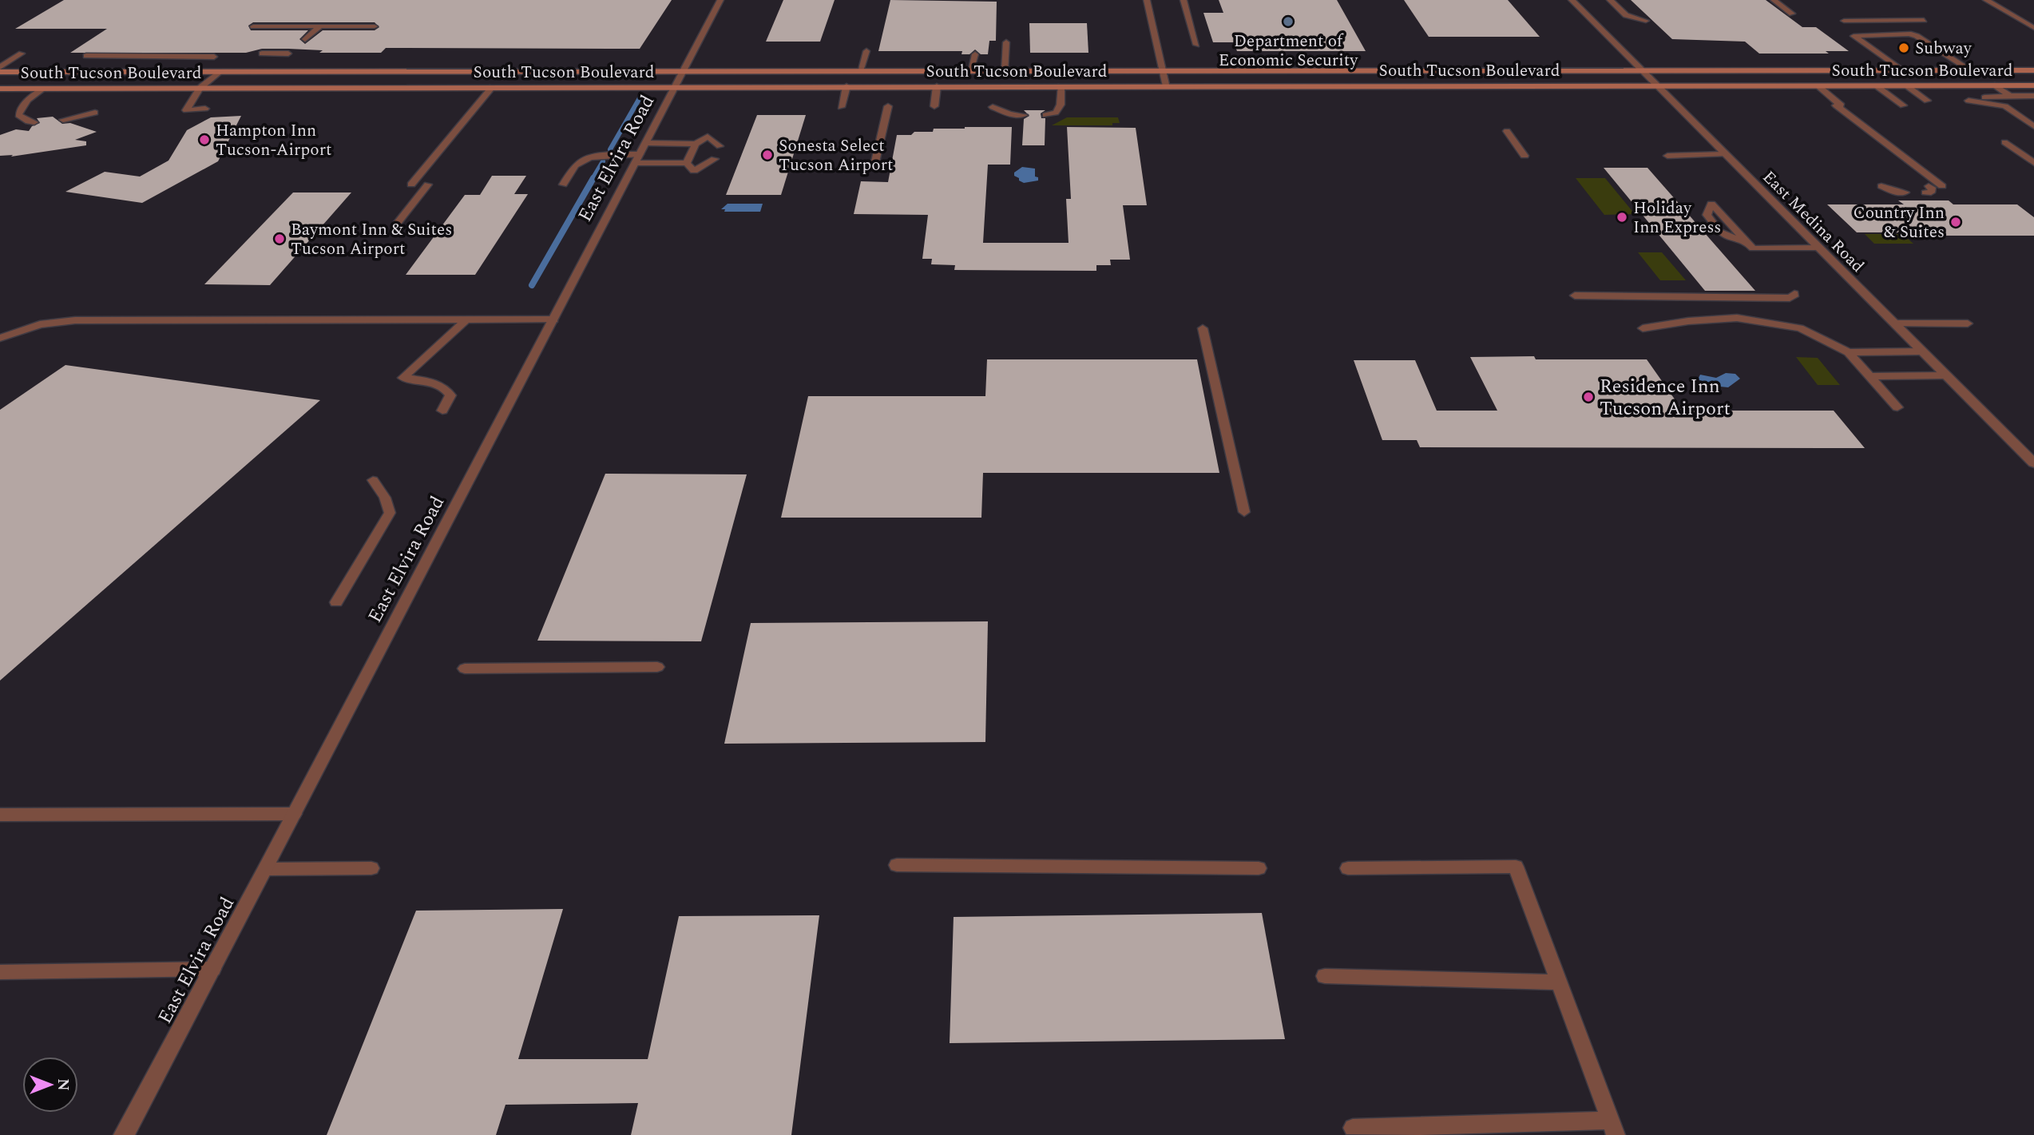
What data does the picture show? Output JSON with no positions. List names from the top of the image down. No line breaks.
{"streets":{"main road":["South Tucson Boulevard"],"street":["East Elvira Road","East Medina Road"]},"crossings":[["South Tucson Boulevard","East Elvira Road"],["South Tucson Boulevard","East Medina Road"]],"places":["Department of Economic Security","Subway","Hampton Inn Tucson-Airport","Sonesta Select Tucson Airport","Holiday Inn Express","Country Inn & Suites","Baymont Inn & Suites Tucson Airport","Residence Inn Tucson Airport"],"north":"right"}
